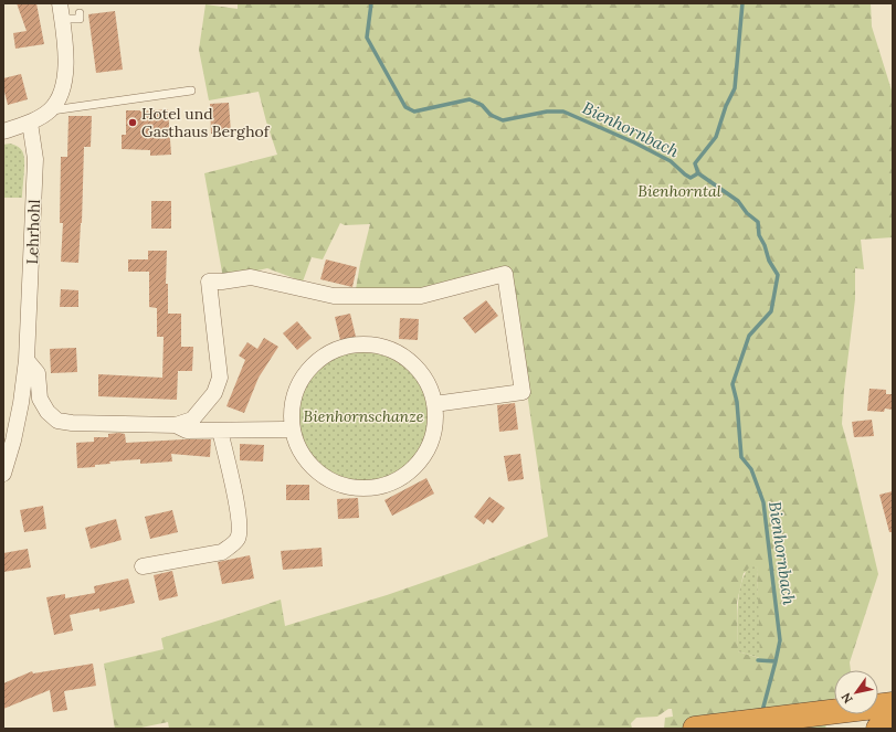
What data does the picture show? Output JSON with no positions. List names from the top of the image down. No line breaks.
{"streets":{"street":["Lehrhohl"]},"water":["Bienhornbach"],"parks":["Bienhorntal","Bienhornschanze"],"places":["Hotel und Gasthaus Berghof"],"north":"bottom left"}
